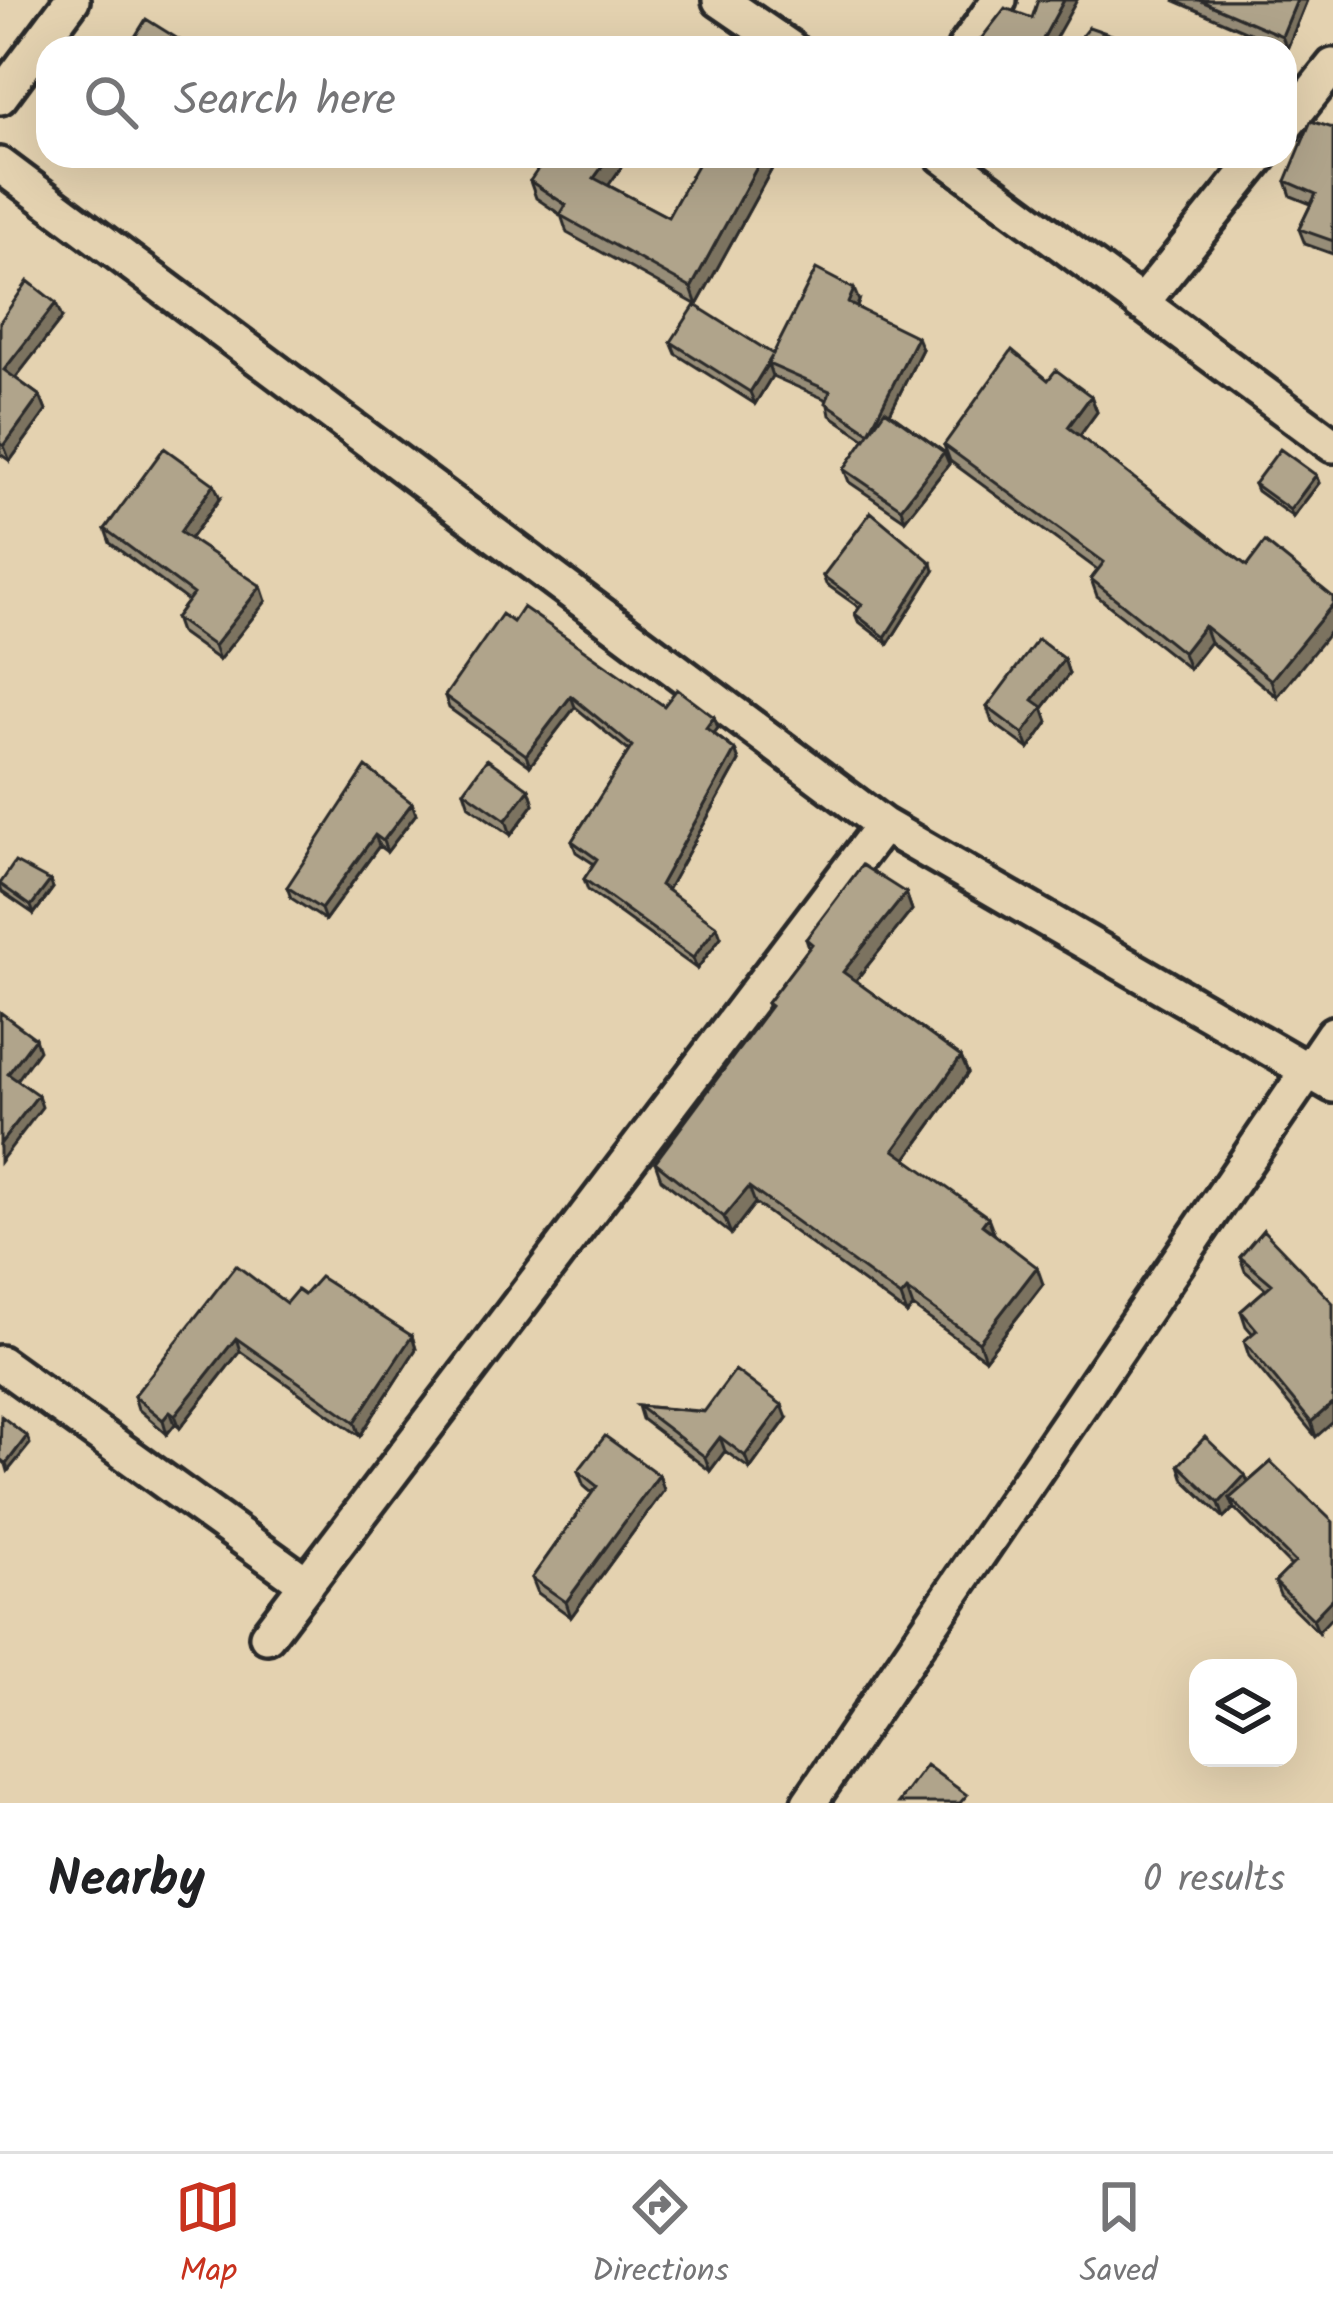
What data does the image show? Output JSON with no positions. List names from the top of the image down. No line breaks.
{"page":{"search":"Search here","heading":["Nearby","0 results"],"nav":["Map","Directions","Saved"]}}
